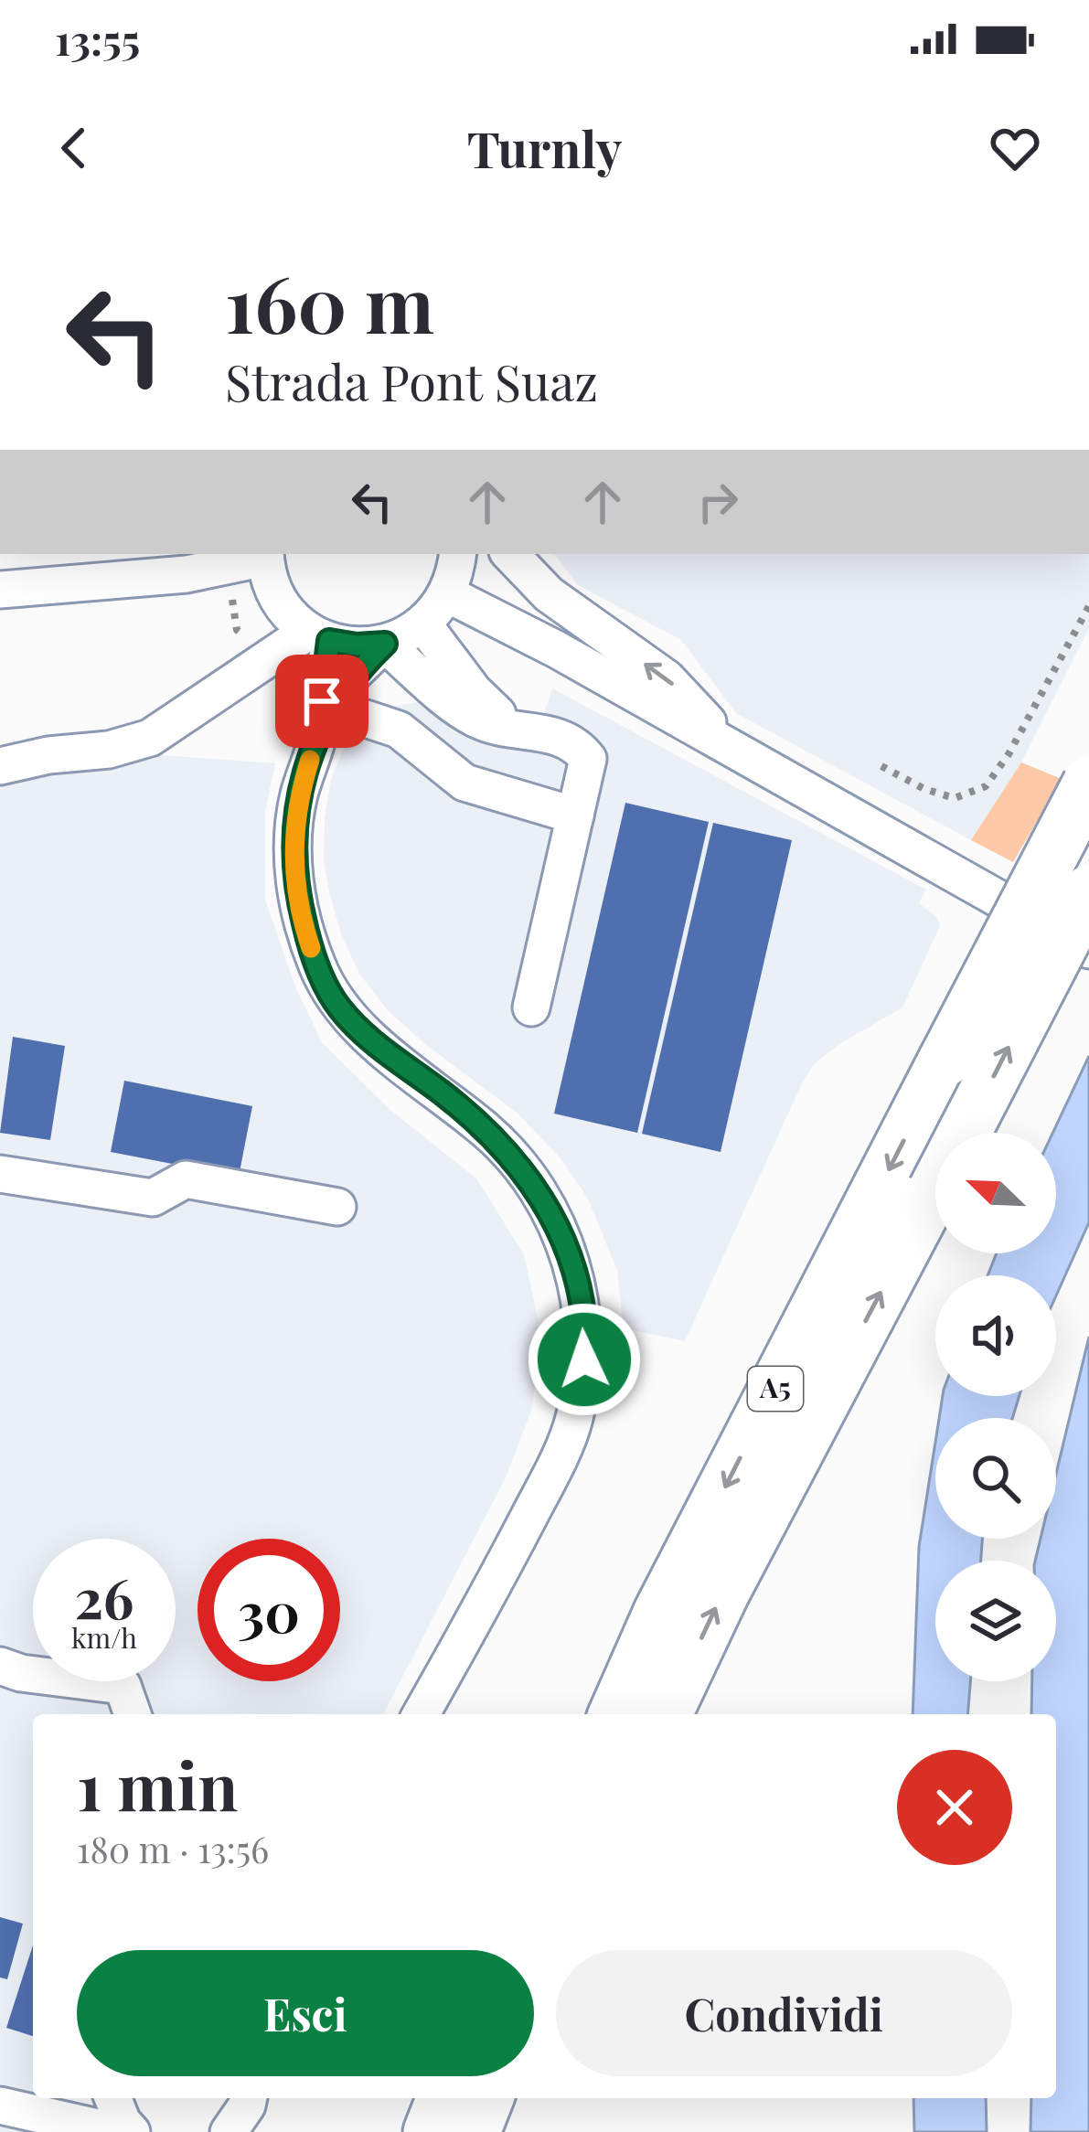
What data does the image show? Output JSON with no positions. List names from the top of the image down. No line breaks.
{"streets":{"highway":["A5"]},"north":"top left","page":{"status":"13:55","header":"Turnly","turn":["160 m","Strada Pont Suaz"],"speed":"26 km/h","limit":"30","heading":["1 min","180 m · 13:56"],"buttons":["Esci","Condividi"]}}
